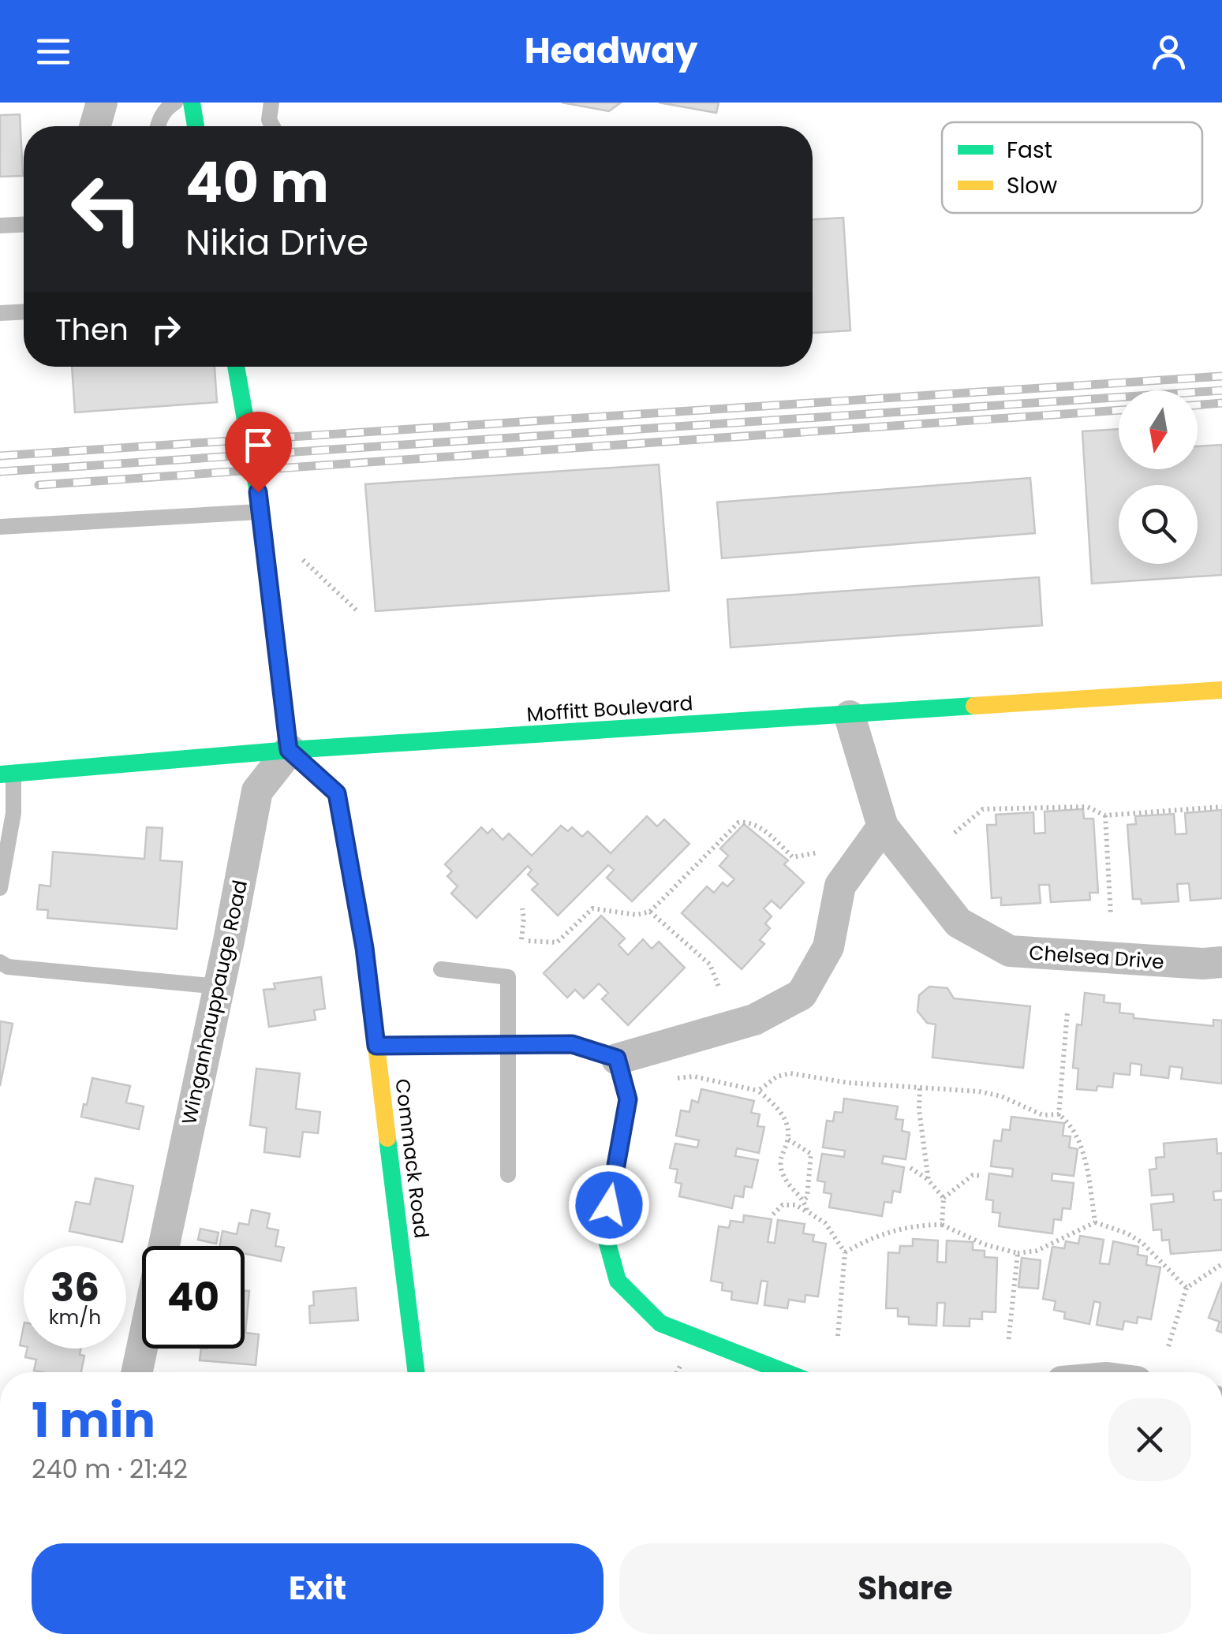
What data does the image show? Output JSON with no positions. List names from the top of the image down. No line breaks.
{"streets":{"street":["Moffitt Boulevard","Chelsea Drive","Winganhauppauge Road","Commack Road"]},"crossings":[["Moffitt Boulevard","Chelsea Drive"],["Moffitt Boulevard","Winganhauppauge Road"],["Moffitt Boulevard","Commack Road"],["Winganhauppauge Road","Commack Road"]],"legend":["Fast","Slow"],"north":"bottom","page":{"header":"Headway","turn":["40 m","Nikia Drive"],"then":"Then","speed":"36 km/h","limit":"40","heading":["1 min","240 m · 21:42"],"buttons":["Exit","Share"]}}
